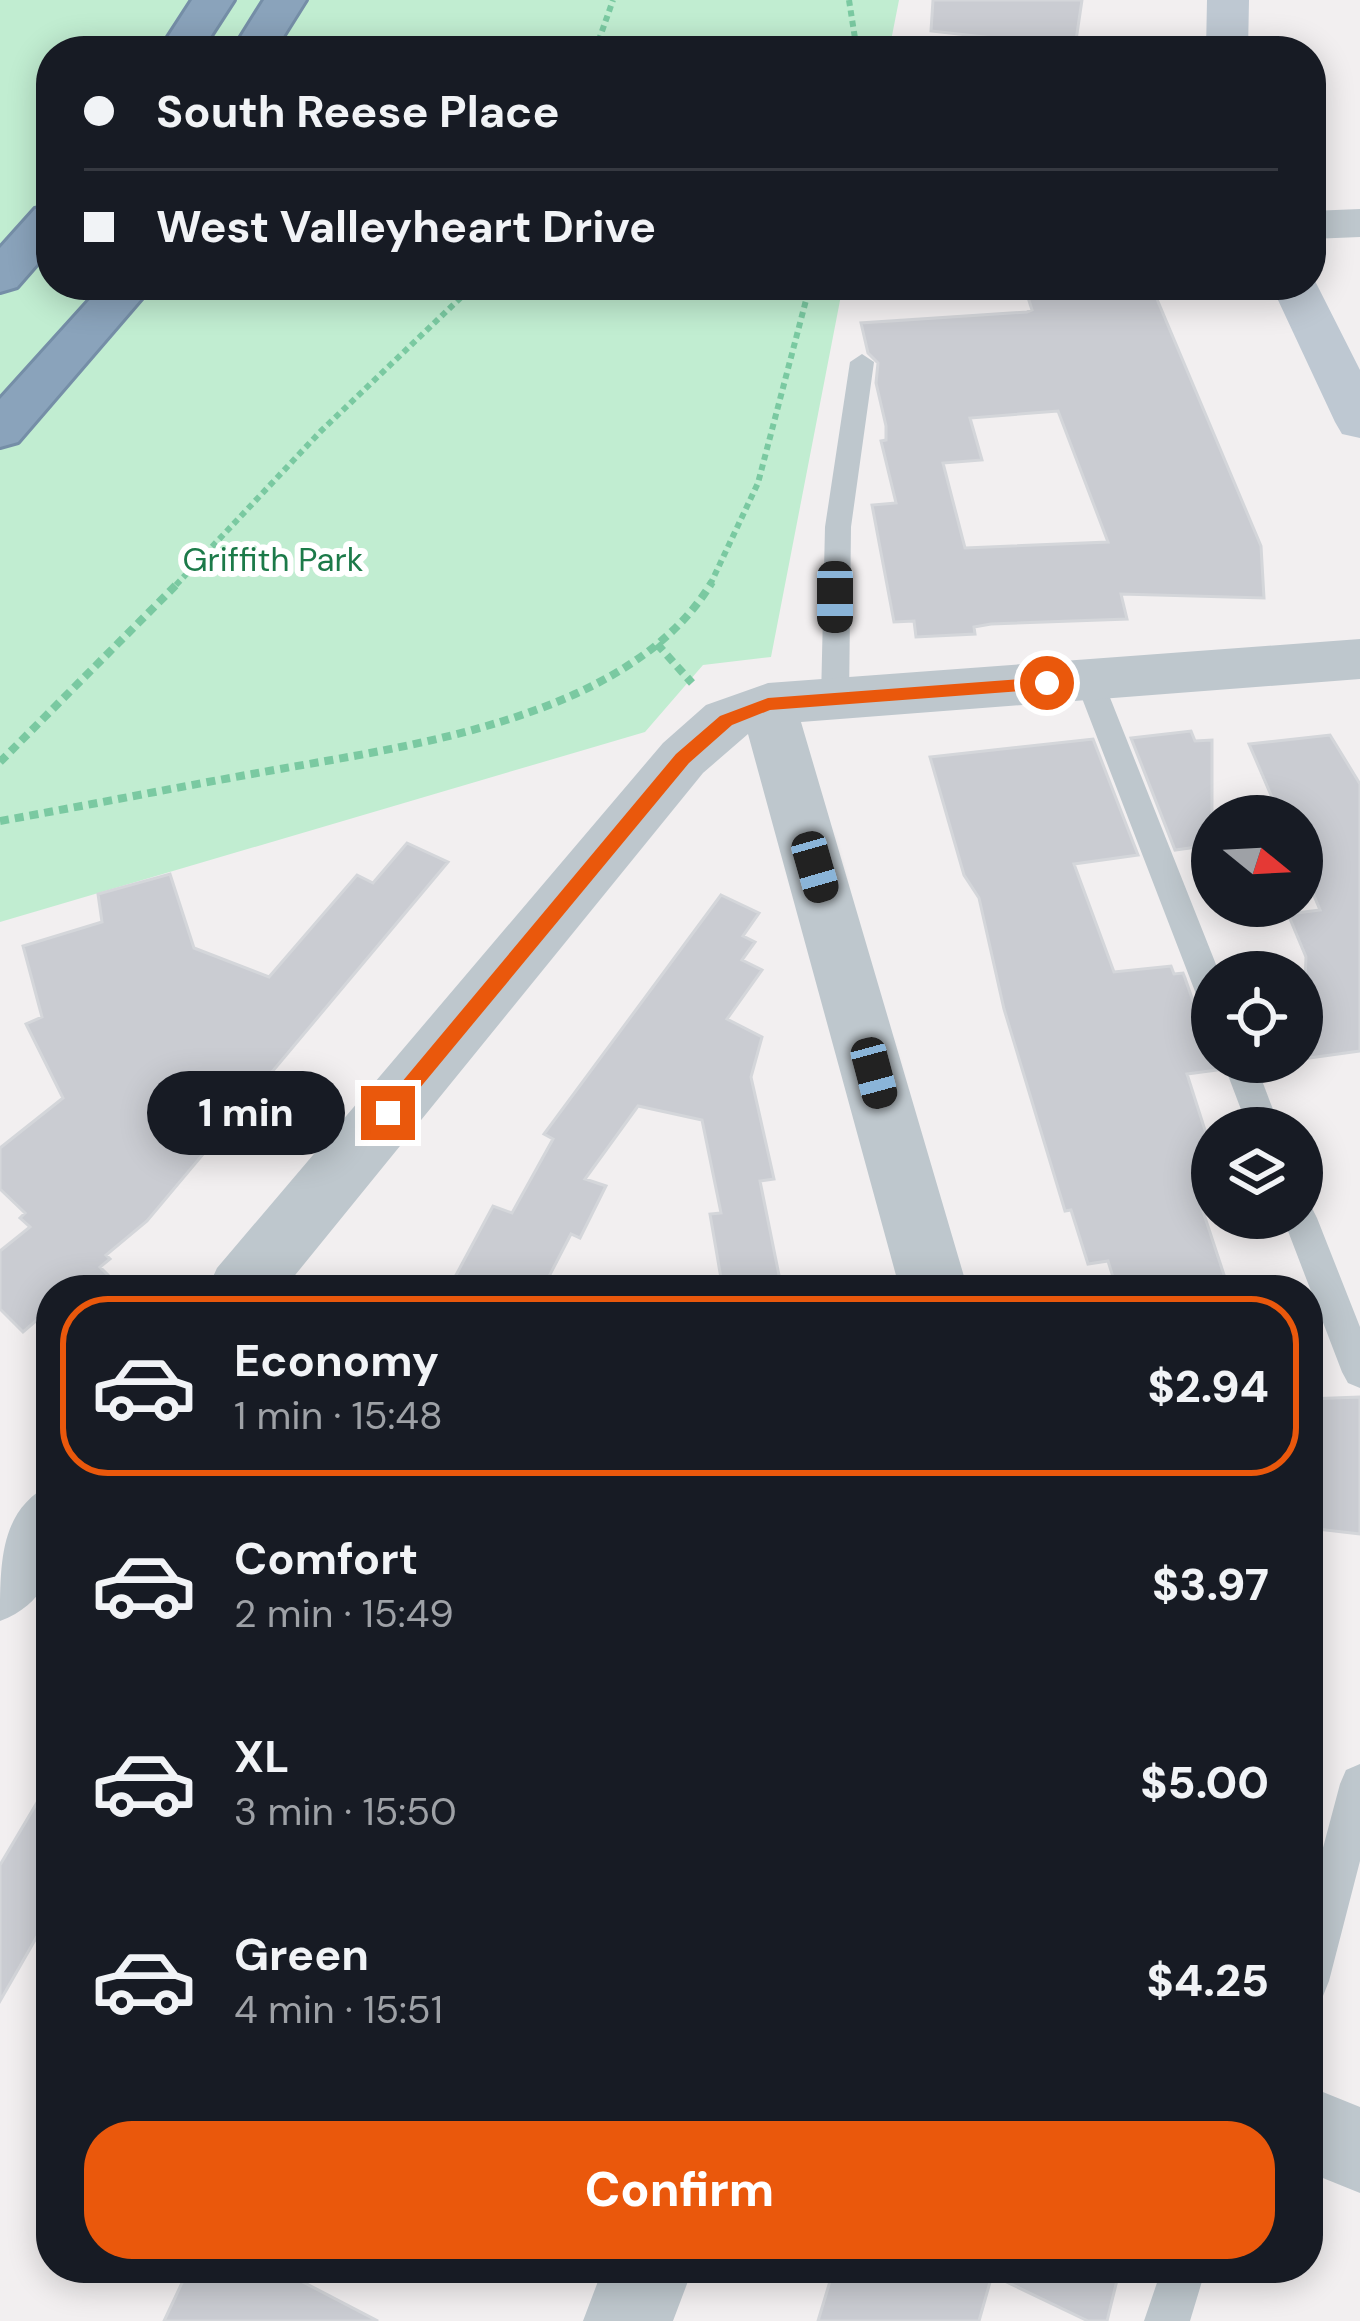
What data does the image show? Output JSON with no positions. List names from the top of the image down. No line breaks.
{"parks":["Griffith Park"],"north":"right","page":{"banner":["South Reese Place","West Valleyheart Drive"],"bubble":"1 min","list":[{"name":"Economy","note":"1 min · 15:48","value":"$2.94"},{"name":"Comfort","note":"2 min · 15:49","value":"$3.97"},{"name":"XL","note":"3 min · 15:50","value":"$5.00"},{"name":"Green","note":"4 min · 15:51","value":"$4.25"}],"buttons":"Confirm"}}
